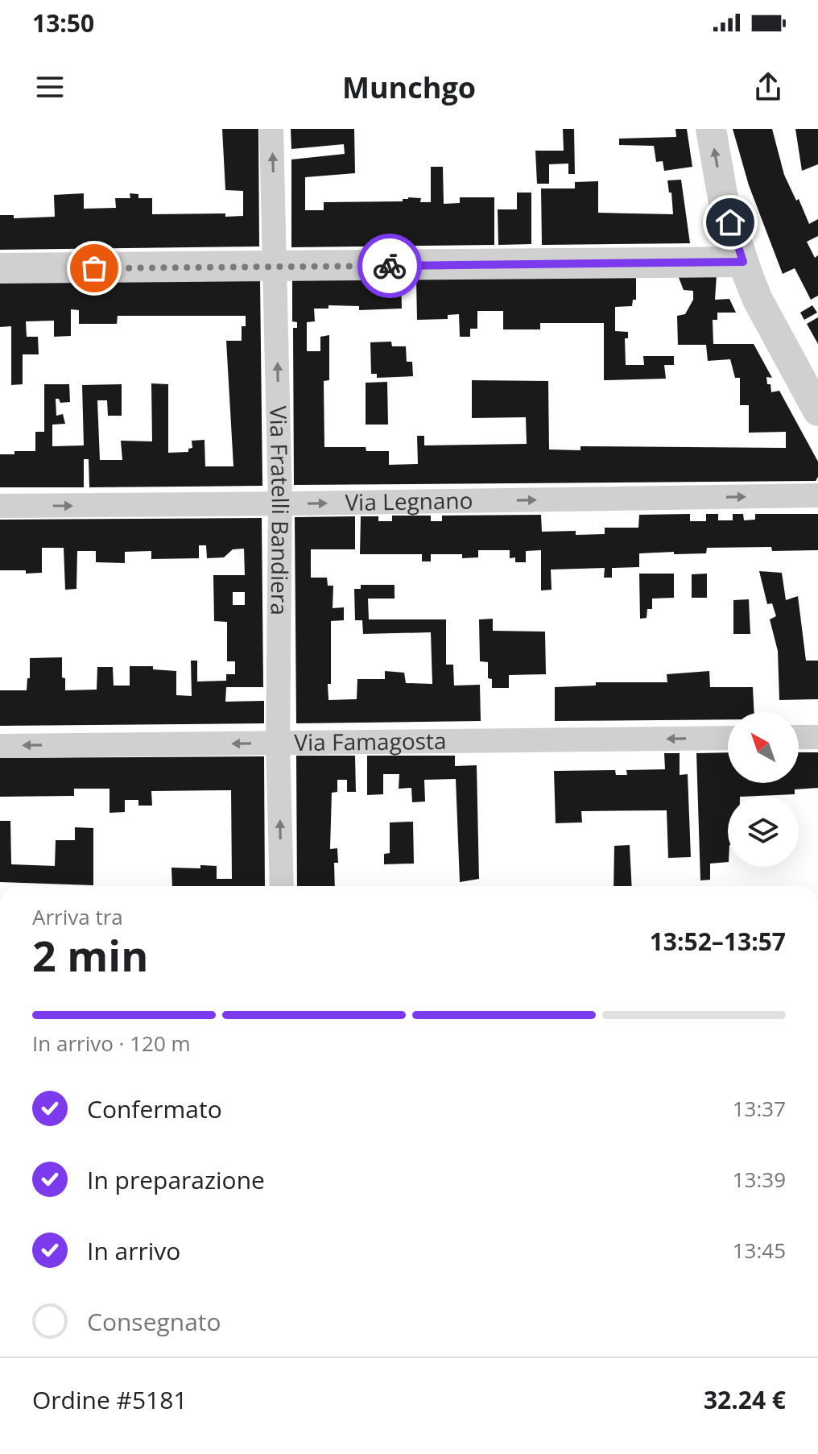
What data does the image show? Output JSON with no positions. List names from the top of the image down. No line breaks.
{"streets":{"street":["Via Legnano","Via Fratelli Bandiera","Via Famagosta"]},"crossings":[["Via Legnano","Via Fratelli Bandiera"],["Via Fratelli Bandiera","Via Famagosta"]],"one_way":["Via Legnano","Via Fratelli Bandiera","Via Famagosta"],"north":"top left","page":{"status":"13:50","header":"Munchgo","heading":["2 min","Arriva tra","13:52–13:57"],"panel":["Ordine #5181","32.24 €"],"bar":"In arrivo · 120 m","list":[["Confermato","13:37"],["In preparazione","13:39"],["In arrivo","13:45"],"Consegnato"]}}
